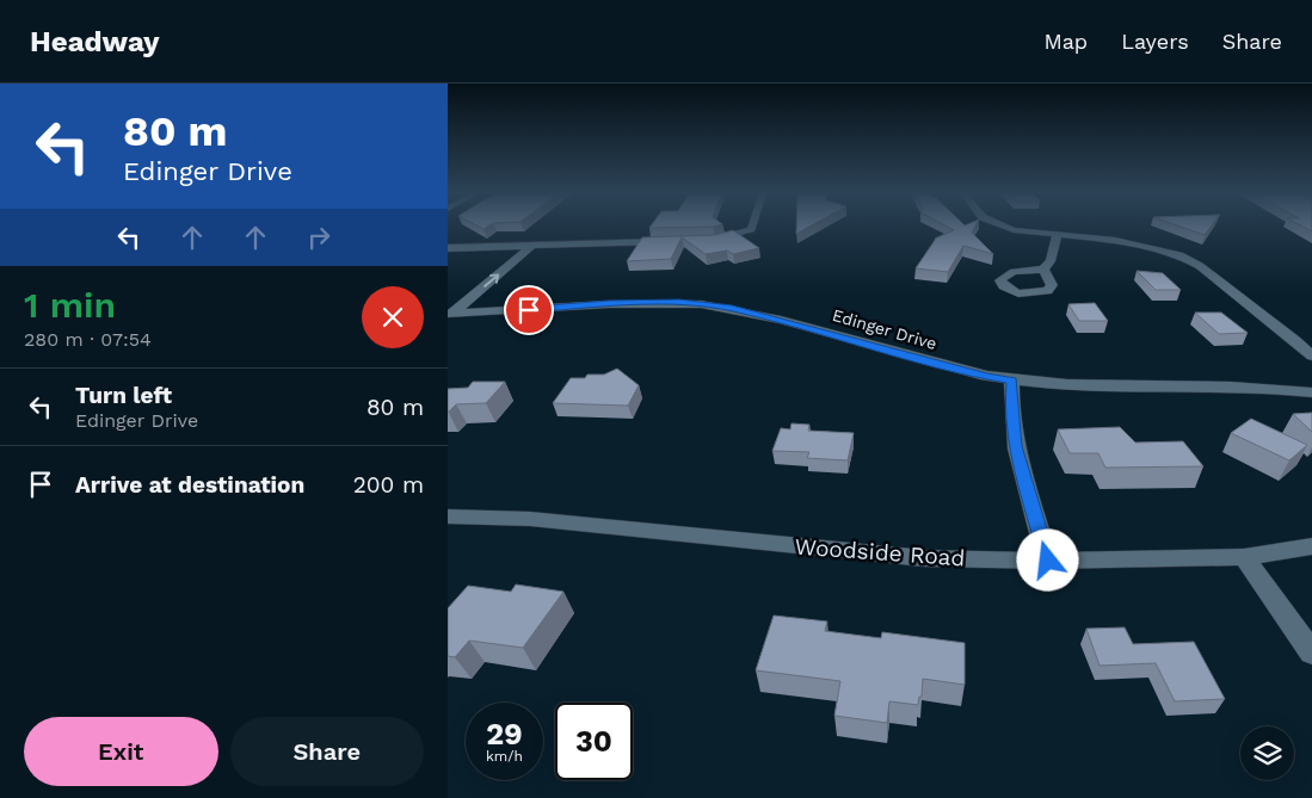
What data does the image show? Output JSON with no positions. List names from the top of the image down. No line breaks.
{"streets":{"street":["Edinger Drive","Woodside Road"]},"page":{"header":"Headway","nav":["Map","Layers","Share"],"turn":["80 m","Edinger Drive"],"heading":["1 min","280 m · 07:54"],"list":[{"name":"Turn left","note":"Edinger Drive","value":"80 m"},{"name":"Arrive at destination","value":"200 m"}],"speed":"29 km/h","limit":"30","buttons":["Exit","Share"]}}
